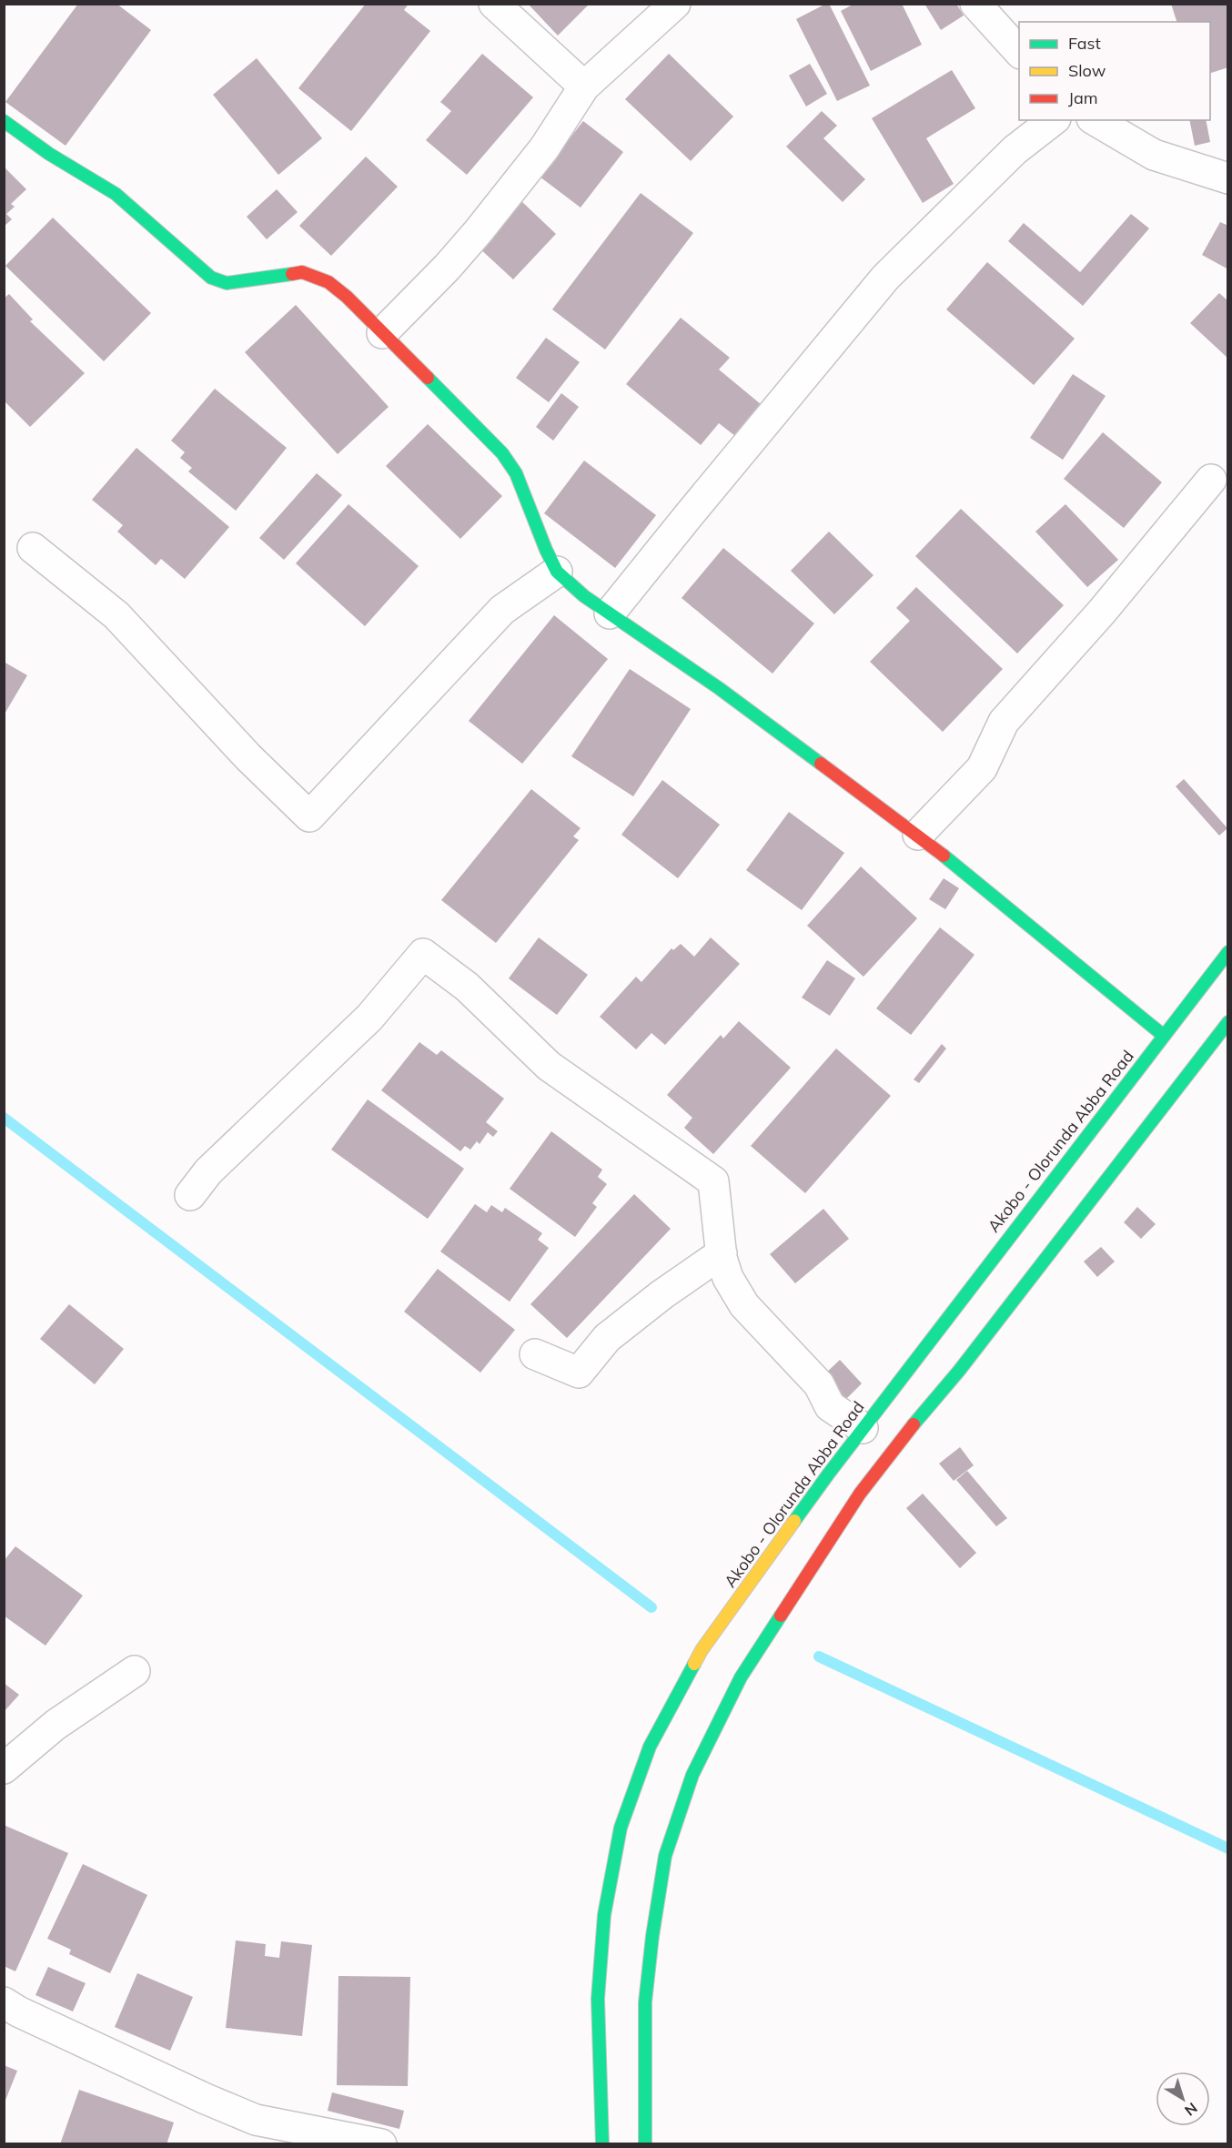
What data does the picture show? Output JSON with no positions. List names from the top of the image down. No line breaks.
{"streets":{"main road":["Akobo - Olorunda Abba Road"]},"legend":["Fast","Slow","Jam"],"north":"bottom right"}
